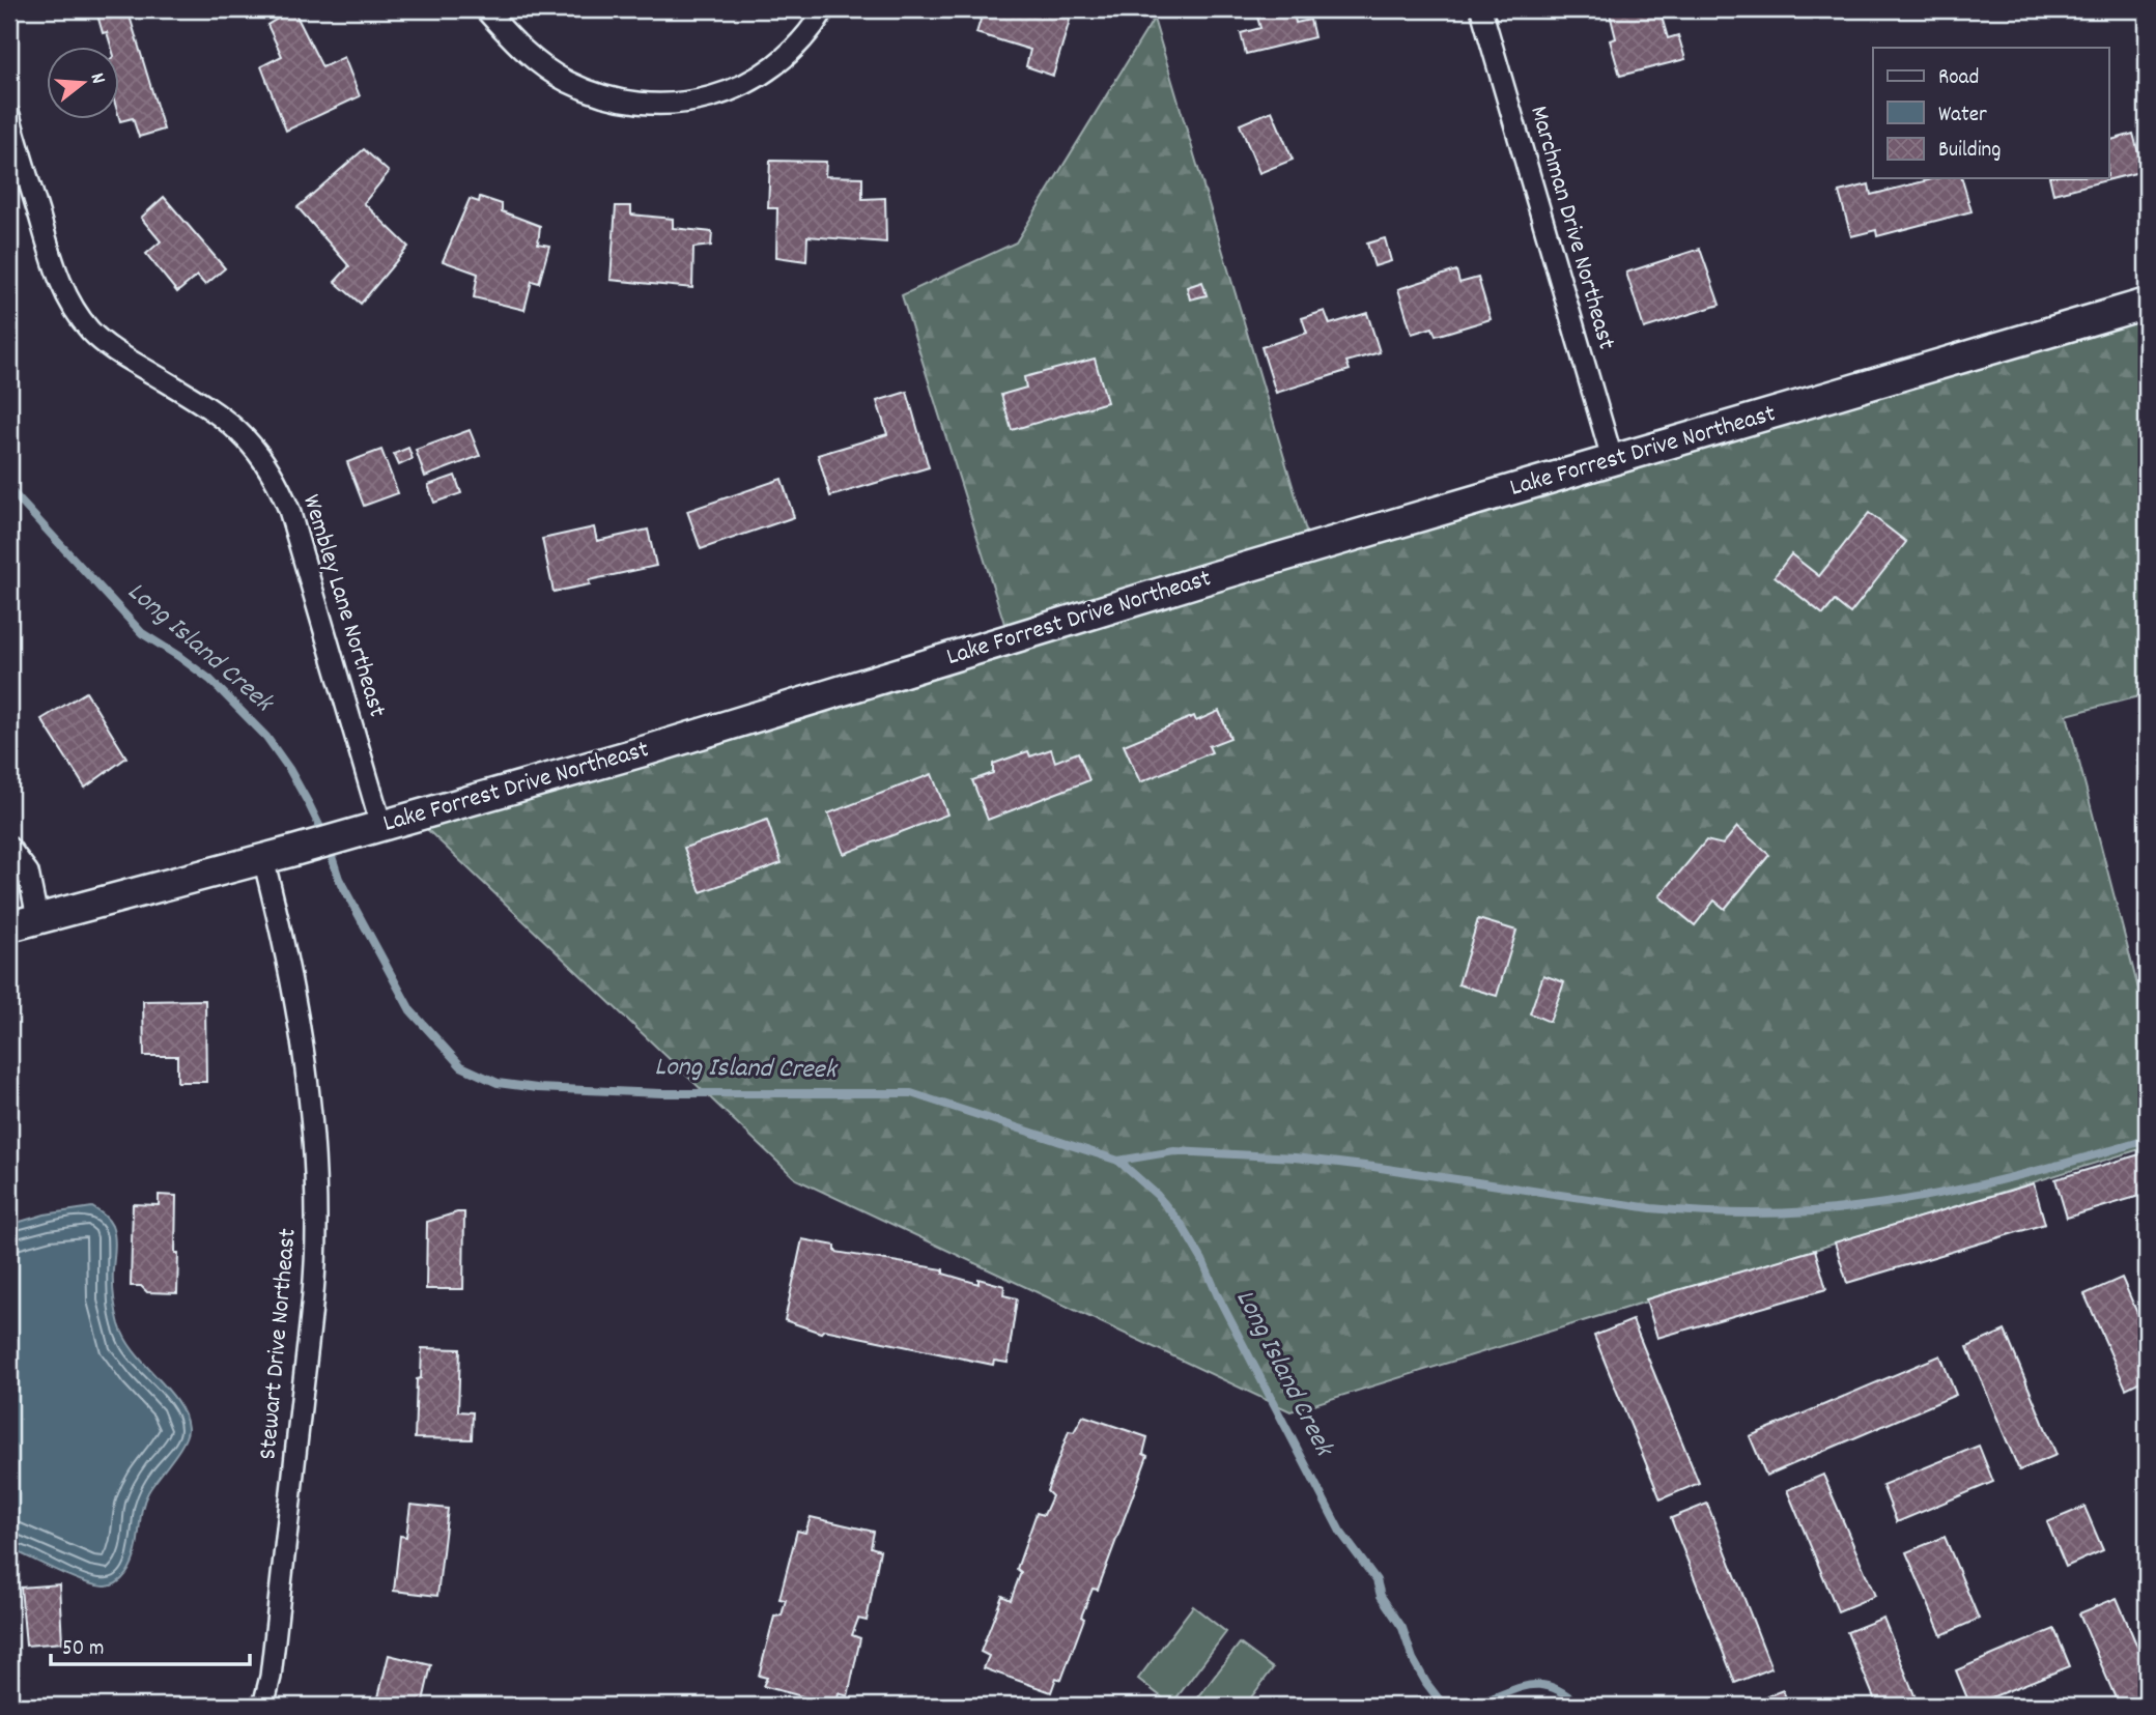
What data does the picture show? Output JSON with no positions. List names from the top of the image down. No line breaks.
{"streets":{"street":["Marchman Drive Northeast","Lake Forrest Drive Northeast","Wembley Lane Northeast","Stewart Drive Northeast"]},"crossings":[["Marchman Drive Northeast","Lake Forrest Drive Northeast"],["Lake Forrest Drive Northeast","Wembley Lane Northeast"],["Lake Forrest Drive Northeast","Stewart Drive Northeast"]],"water":["Long Island Creek"],"legend":["Road","Water","Building"],"scale_bar":"50 m","north":"right"}
